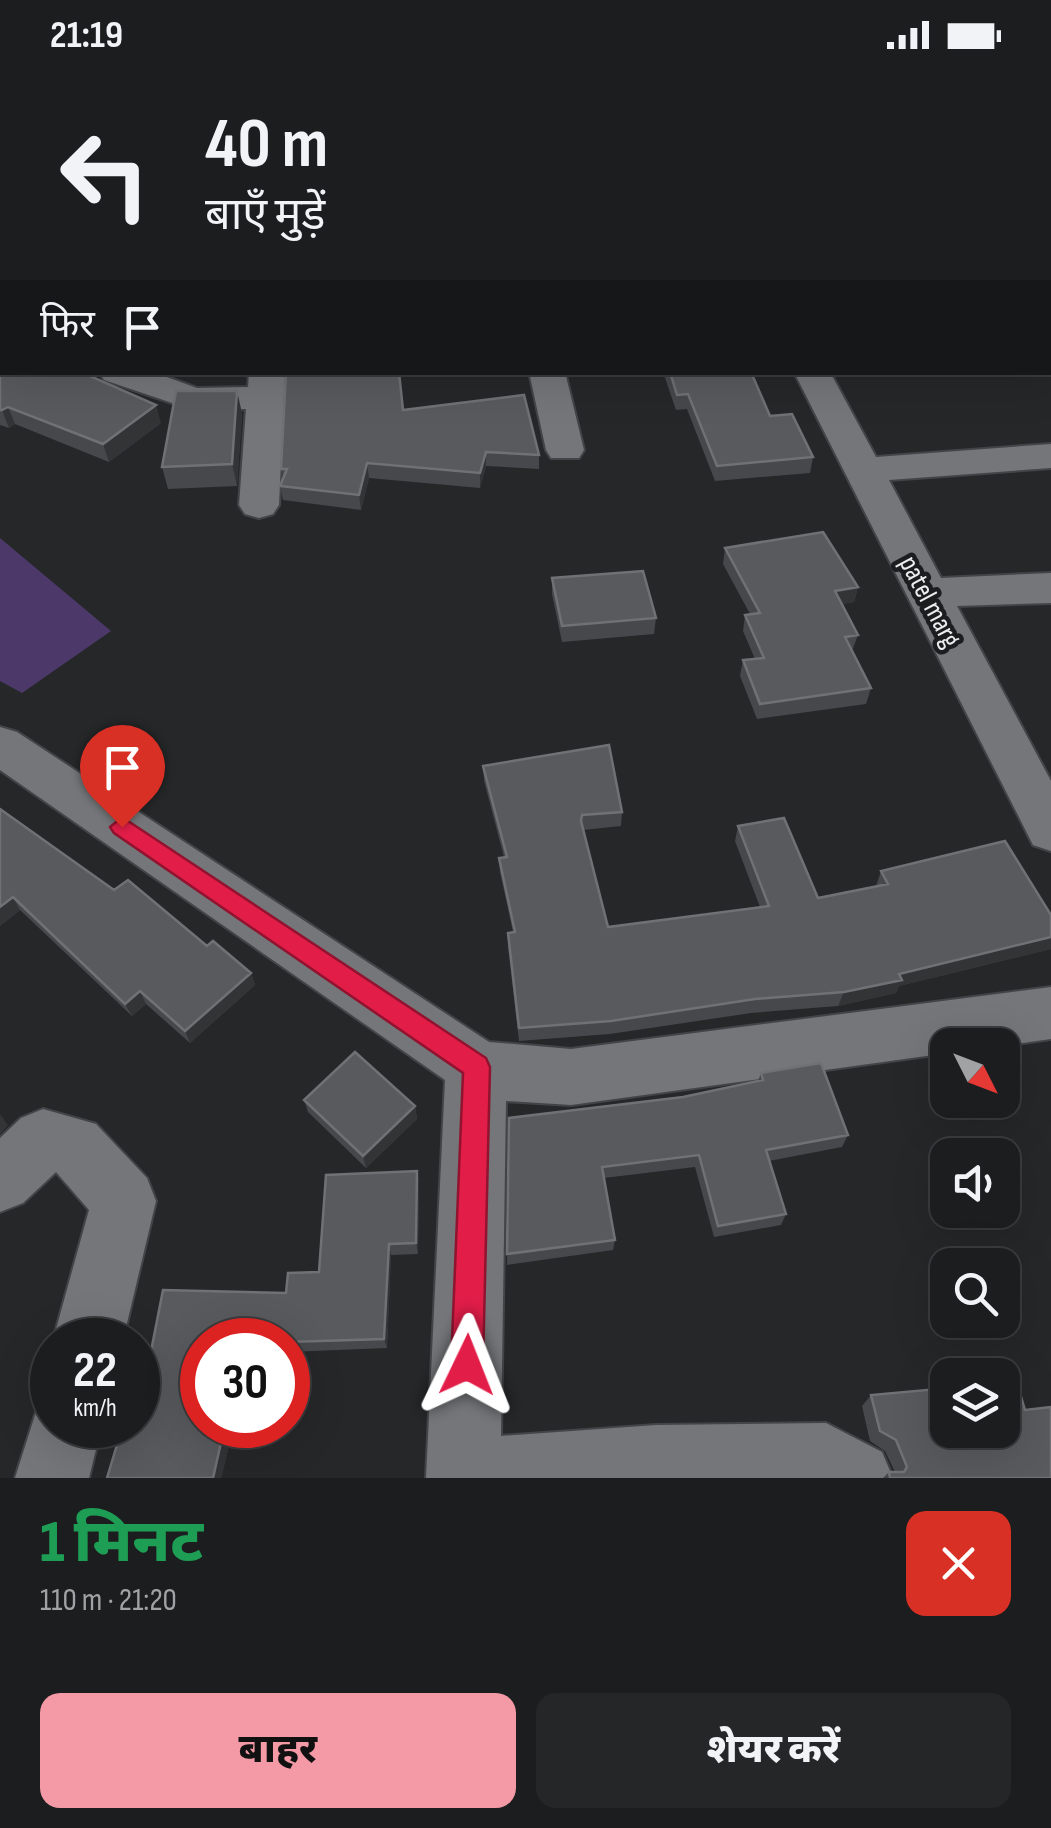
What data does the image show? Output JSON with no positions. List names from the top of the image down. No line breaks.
{"streets":{"street":["patel marg"]},"north":"bottom right","page":{"status":"21:19","turn":["40 m","बाएँ मुड़ें"],"then":"फिर","speed":"22 km/h","limit":"30","heading":["1 मिनट","110 m · 21:20"],"buttons":["बाहर","शेयर करें"]}}
